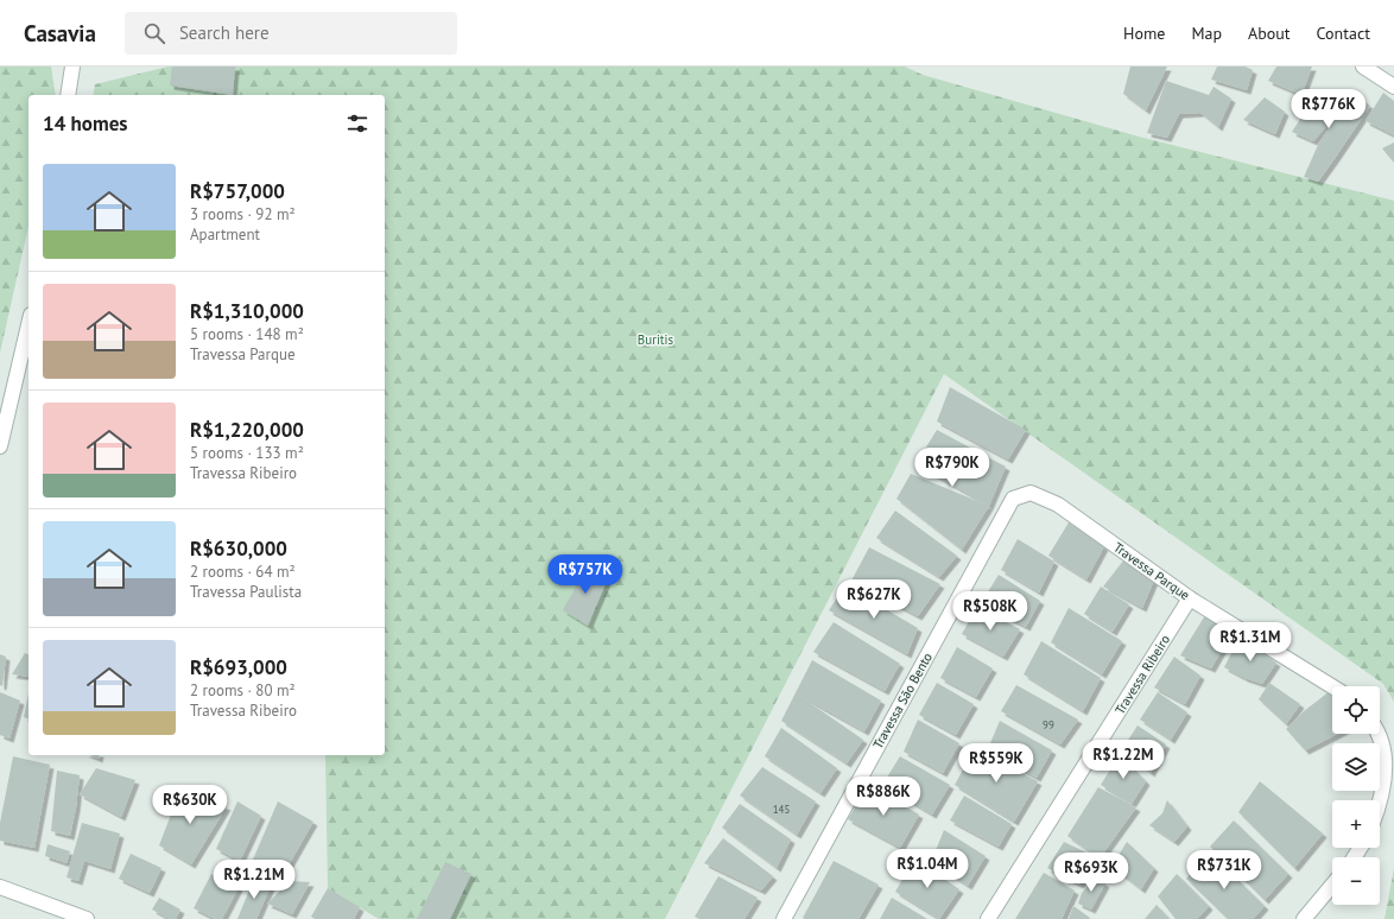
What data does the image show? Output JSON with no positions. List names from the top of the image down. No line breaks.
{"streets":{"street":["Travessa Parque","Travessa Ribeiro","Travessa São Bento"]},"crossings":[["Travessa Parque","Travessa Ribeiro"],["Travessa Parque","Travessa São Bento"]],"parks":["Buritis"],"house_numbers":["99","145"],"page":{"header":"Casavia","search":"Search here","nav":["Home","Map","About","Contact"],"price":["R$776K","R$790K","R$757K","R$627K","R$508K","R$1.31M","R$1.22M","R$559K","R$886K","R$630K","R$1.04M","R$731K","R$693K","R$1.21M"],"heading":"14 homes","list":[{"name":"R$757,000","note":"3 rooms · 92 m² · Apartment"},{"name":"R$1,310,000","note":"5 rooms · 148 m² · Travessa Parque"},{"name":"R$1,220,000","note":"5 rooms · 133 m² · Travessa Ribeiro"},{"name":"R$630,000","note":"2 rooms · 64 m² · Travessa Paulista"},{"name":"R$693,000","note":"2 rooms · 80 m² · Travessa Ribeiro"}],"map_buttons":["+","−"]}}
